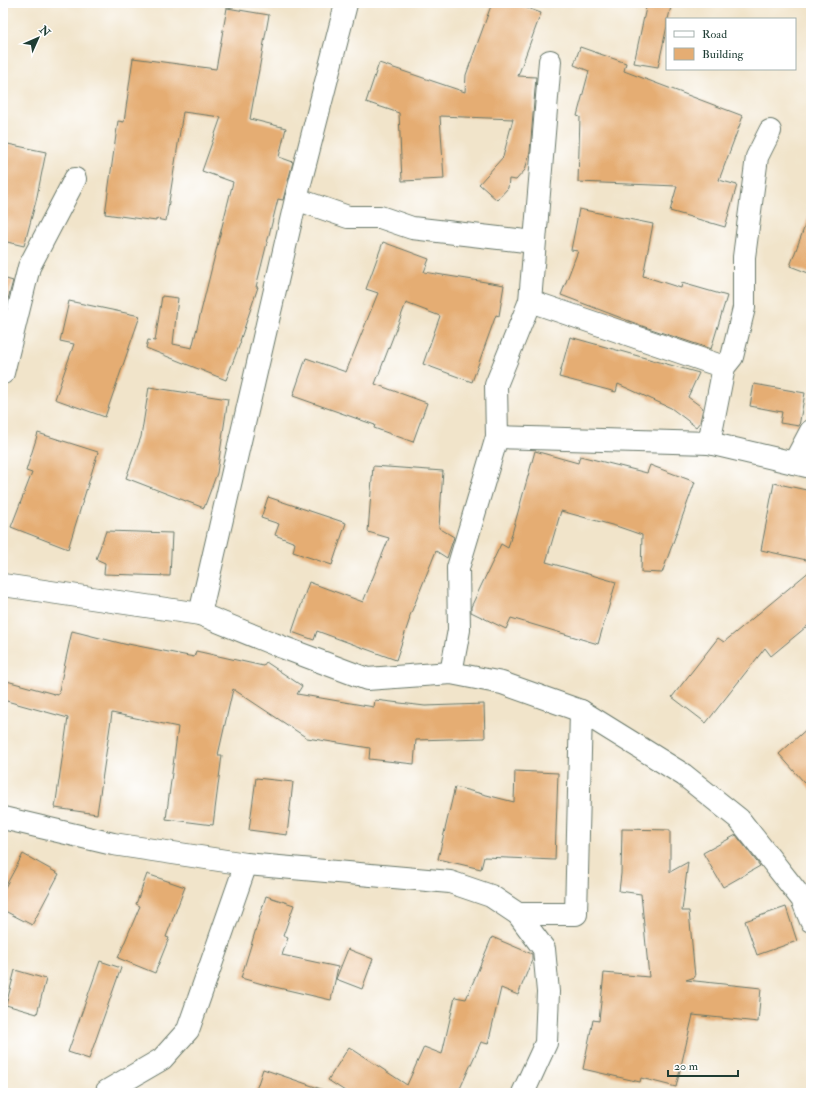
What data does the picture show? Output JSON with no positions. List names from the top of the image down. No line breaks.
{"legend":["Road","Building"],"scale_bar":"20 m","north":"top right"}
